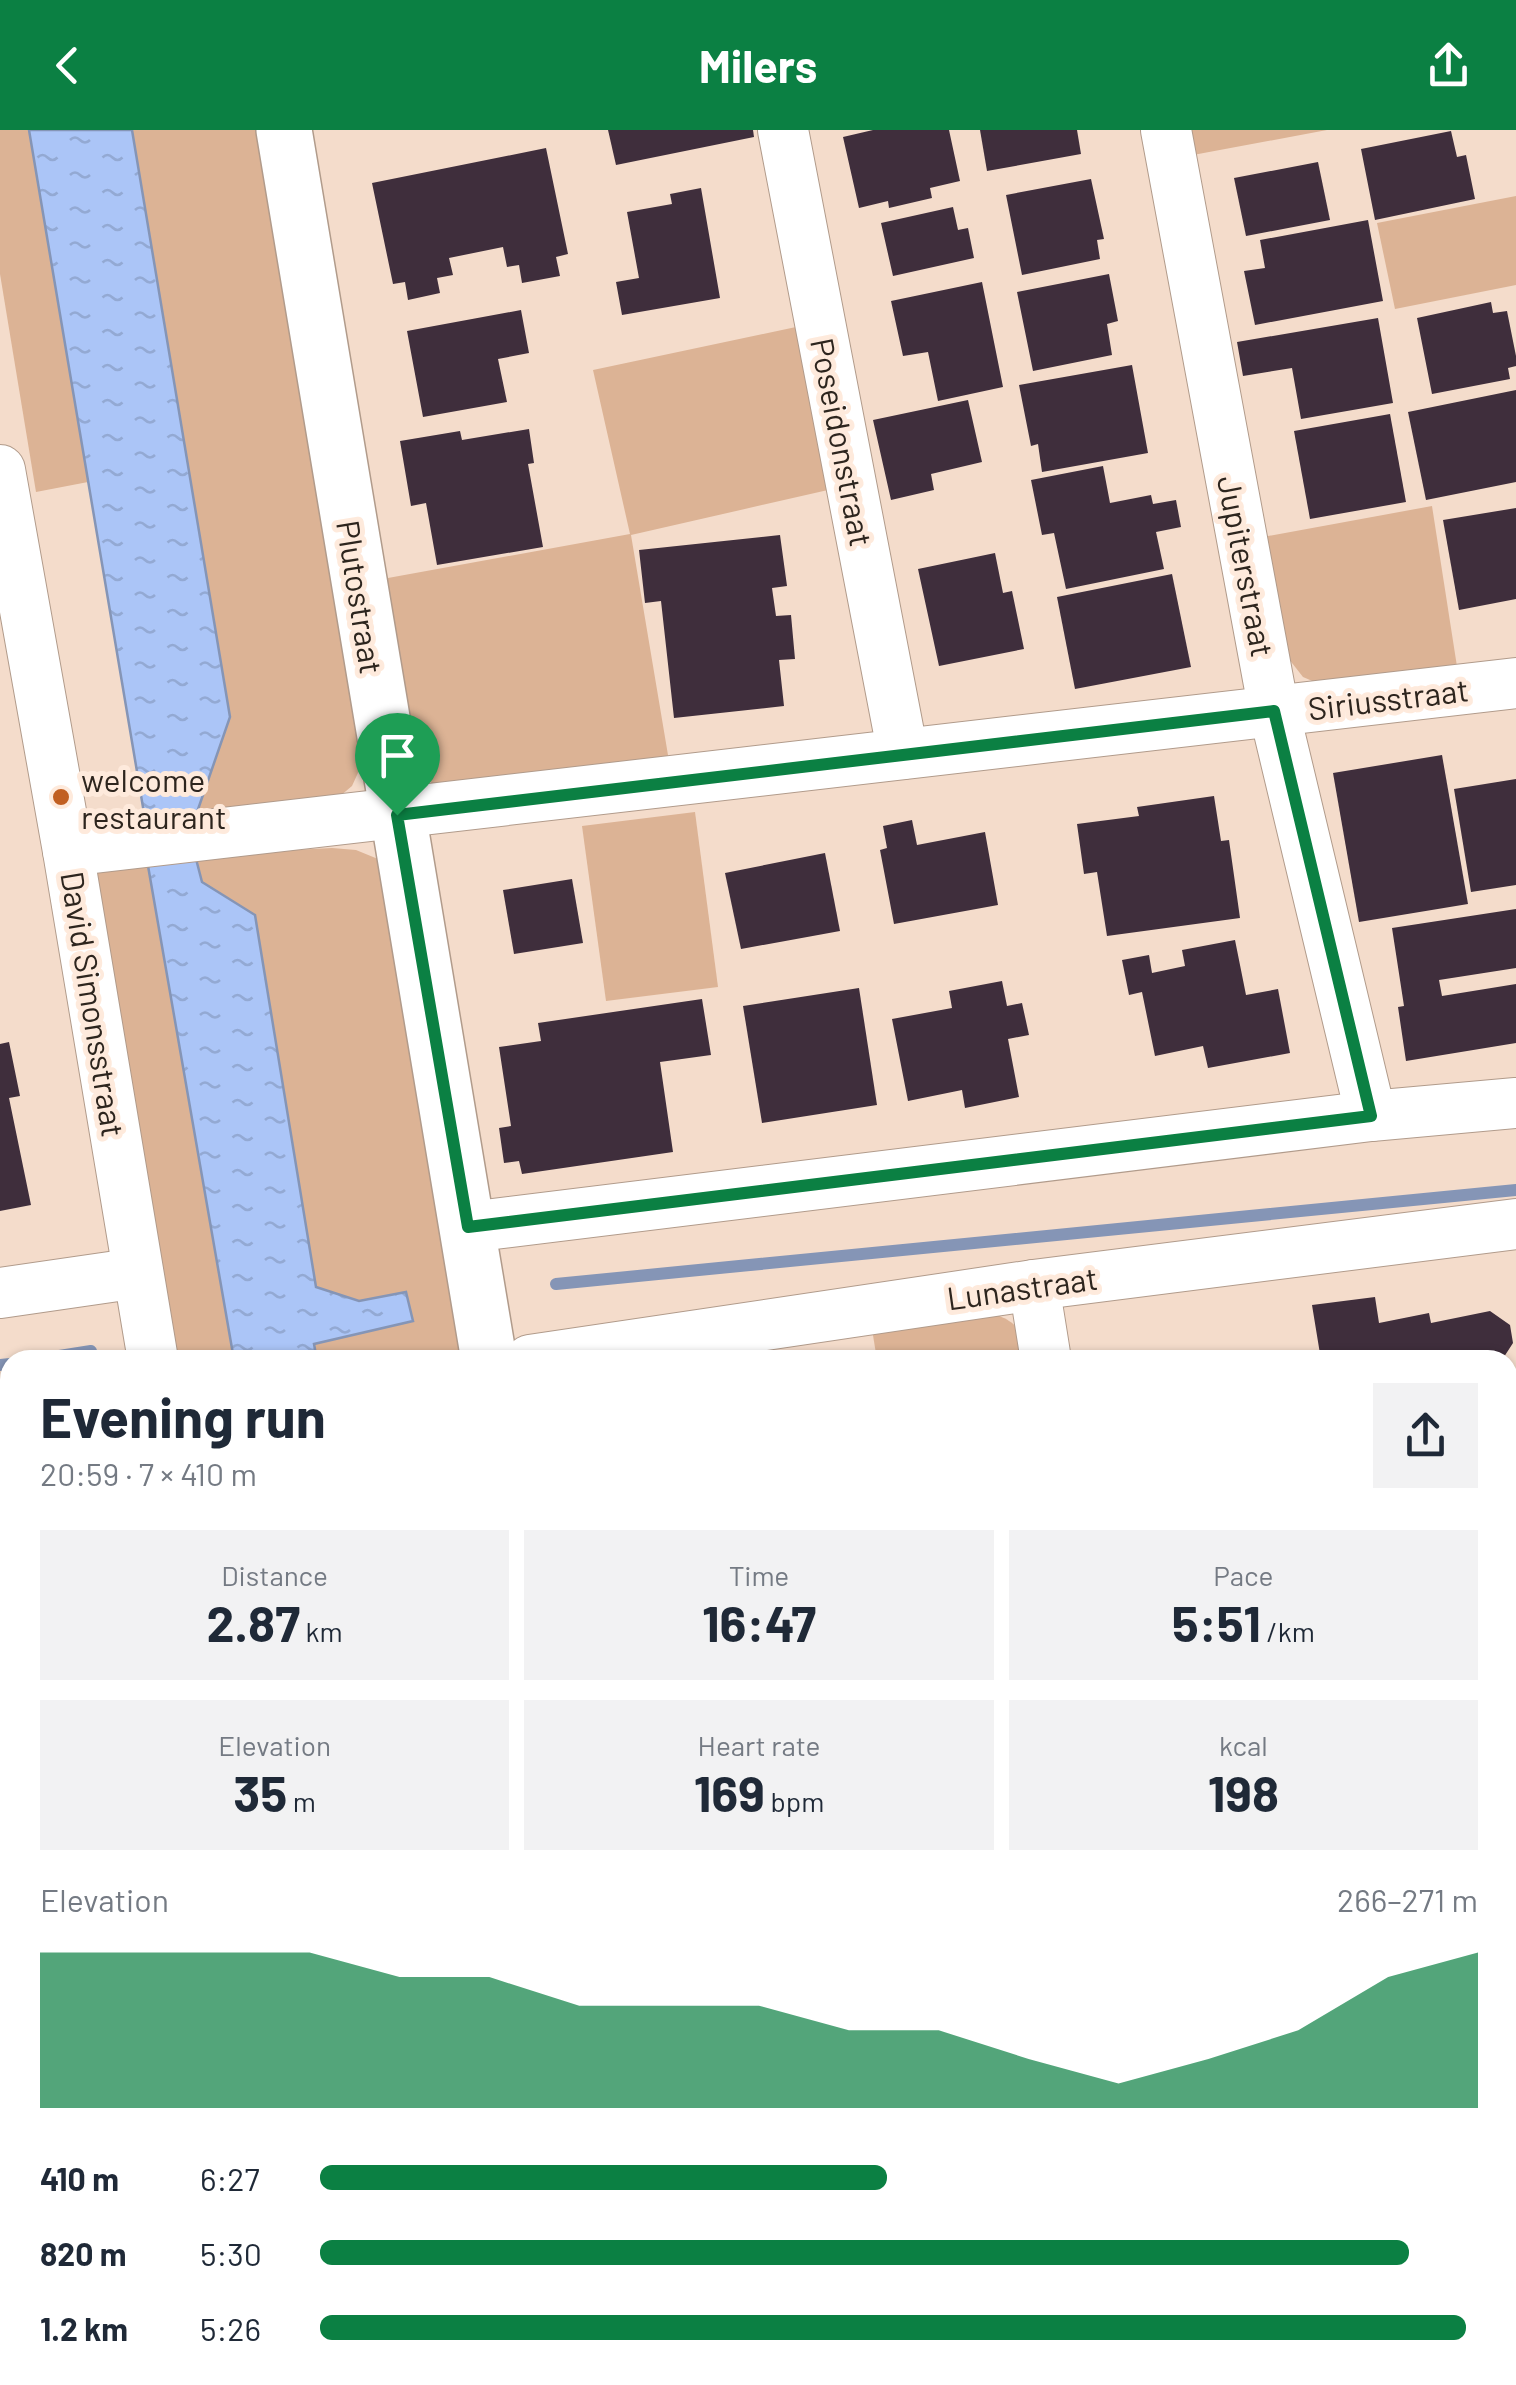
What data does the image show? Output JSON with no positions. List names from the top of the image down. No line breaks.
{"streets":{"street":["Poseidonstraat","Jupiterstraat","Plutostraat","Siriusstraat","David Simonsstraat","Lunastraat"]},"crossings":[["Poseidonstraat","Siriusstraat"],["Jupiterstraat","Siriusstraat"],["Plutostraat","Siriusstraat"],["Siriusstraat","David Simonsstraat"]],"places":["welcome restaurant"],"page":{"header":"Milers","heading":["Evening run","20:59 · 7 × 410 m"],"stats":[["Distance","2.87 km"],["Time","16:47"],["Pace","5:51 /km"],["Elevation","35 m"],["Heart rate","169 bpm"],["kcal","198"]],"chart":["Elevation","266–271 m"],"list":[{"name":"410 m","note":"6:27"},{"name":"820 m","note":"5:30"},{"name":"1.2 km","note":"5:26"}]}}
